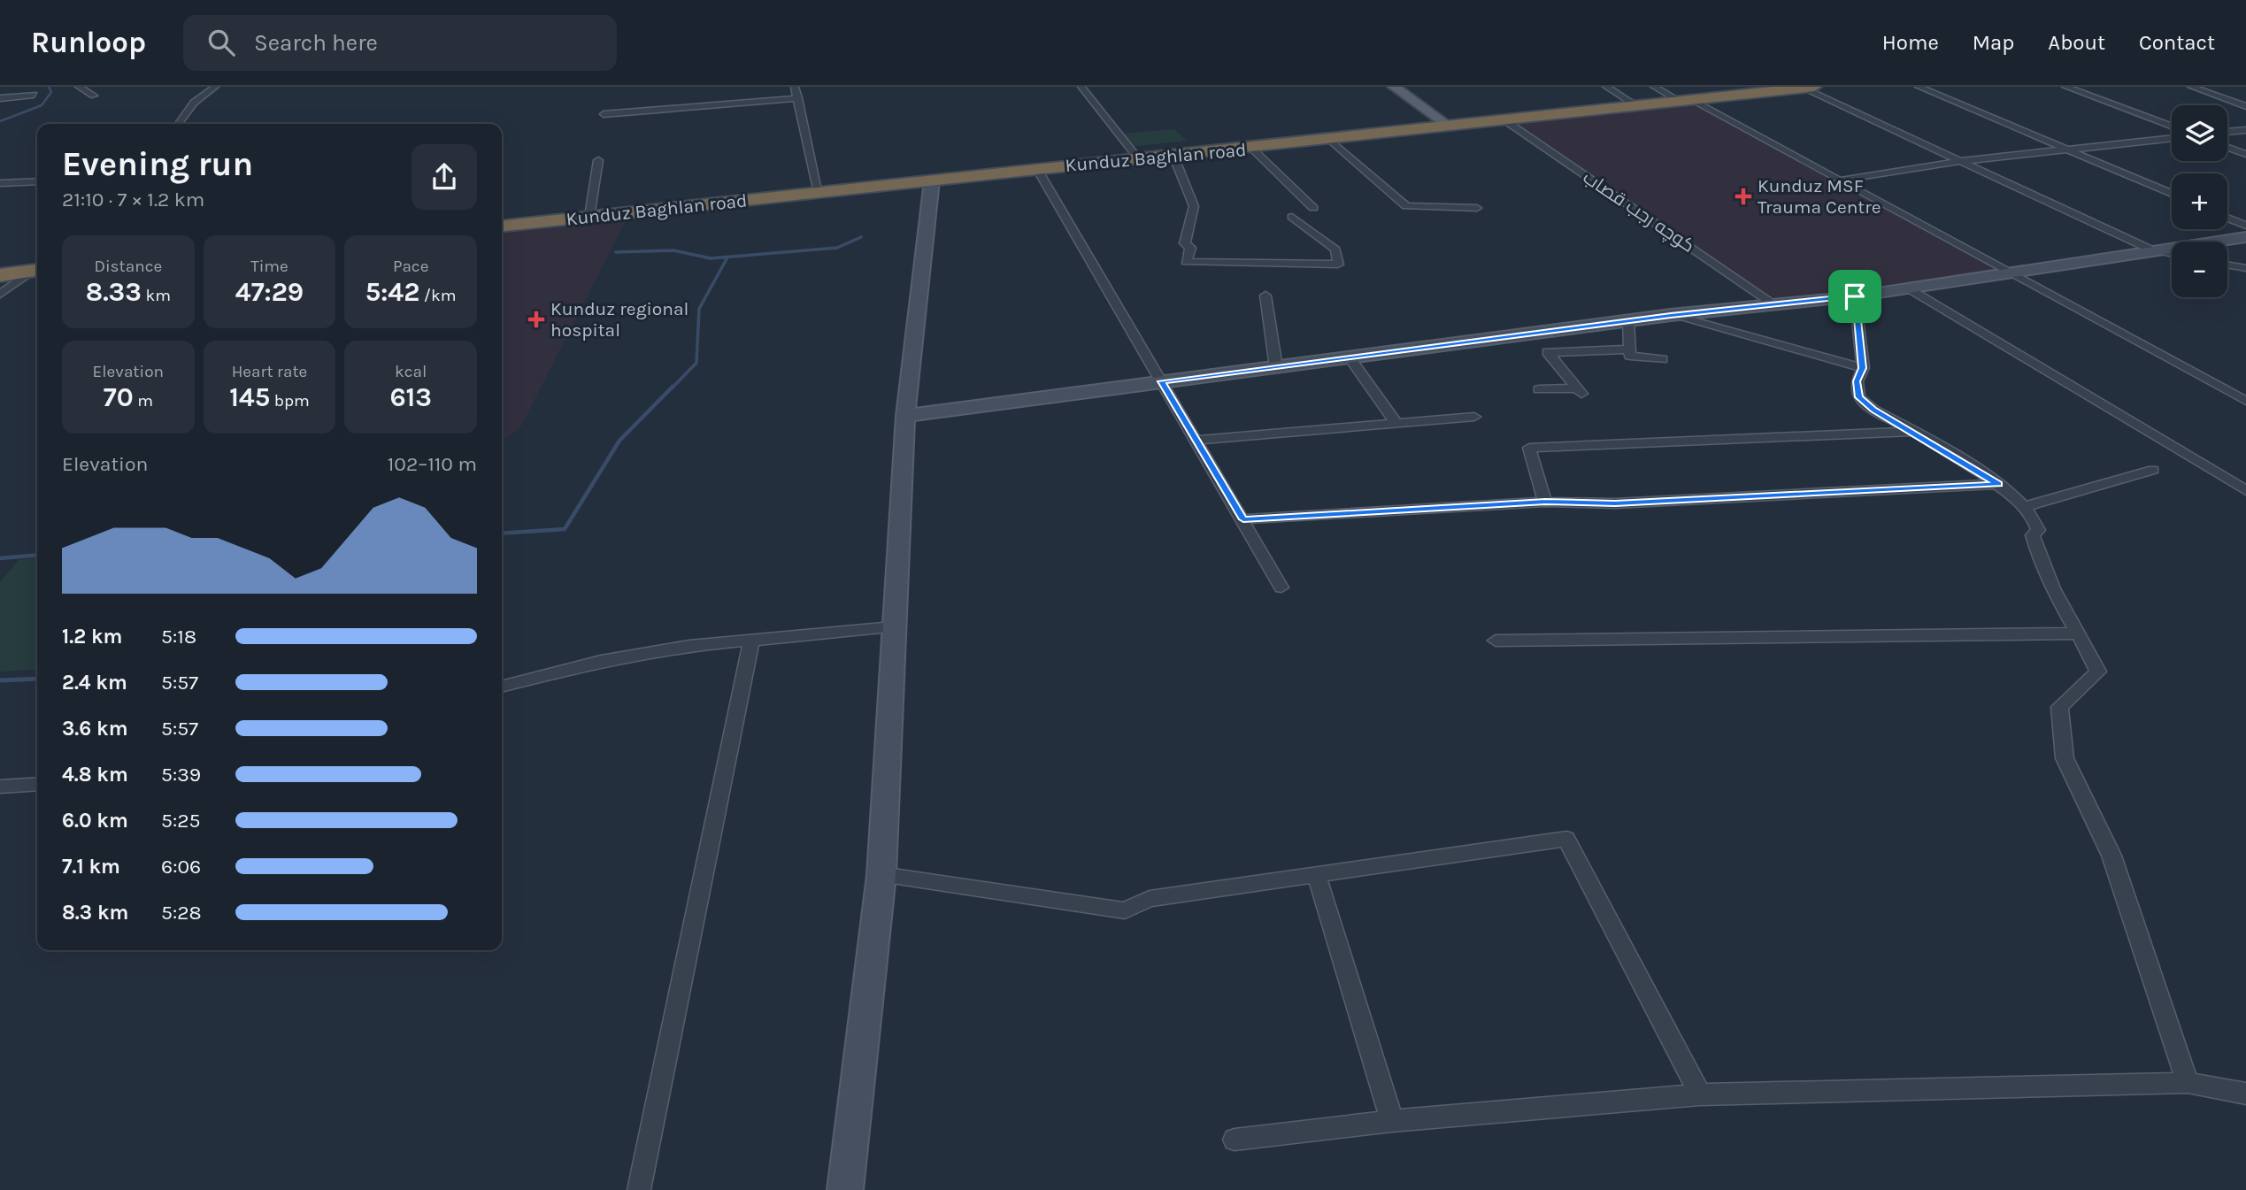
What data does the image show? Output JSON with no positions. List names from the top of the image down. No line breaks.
{"streets":{"highway":["Kunduz Baghlan road"],"street":["کوچه رجب قصاب"]},"crossings":[["Kunduz Baghlan road","کوچه رجب قصاب"]],"places":{"health":["Kunduz MSF Trauma Centre","Kunduz regional hospital"]},"page":{"header":"Runloop","search":"Search here","nav":["Home","Map","About","Contact"],"map_buttons":["+","−"],"heading":["Evening run","21:10 · 7 × 1.2 km"],"stats":[["Distance","8.33 km"],["Time","47:29"],["Pace","5:42 /km"],["Elevation","70 m"],["Heart rate","145 bpm"],["kcal","613"]],"chart":["Elevation","102–110 m"],"list":[{"name":"1.2 km","note":"5:18"},{"name":"2.4 km","note":"5:57"},{"name":"3.6 km","note":"5:57"},{"name":"4.8 km","note":"5:39"},{"name":"6.0 km","note":"5:25"},{"name":"7.1 km","note":"6:06"},{"name":"8.3 km","note":"5:28"}]}}
